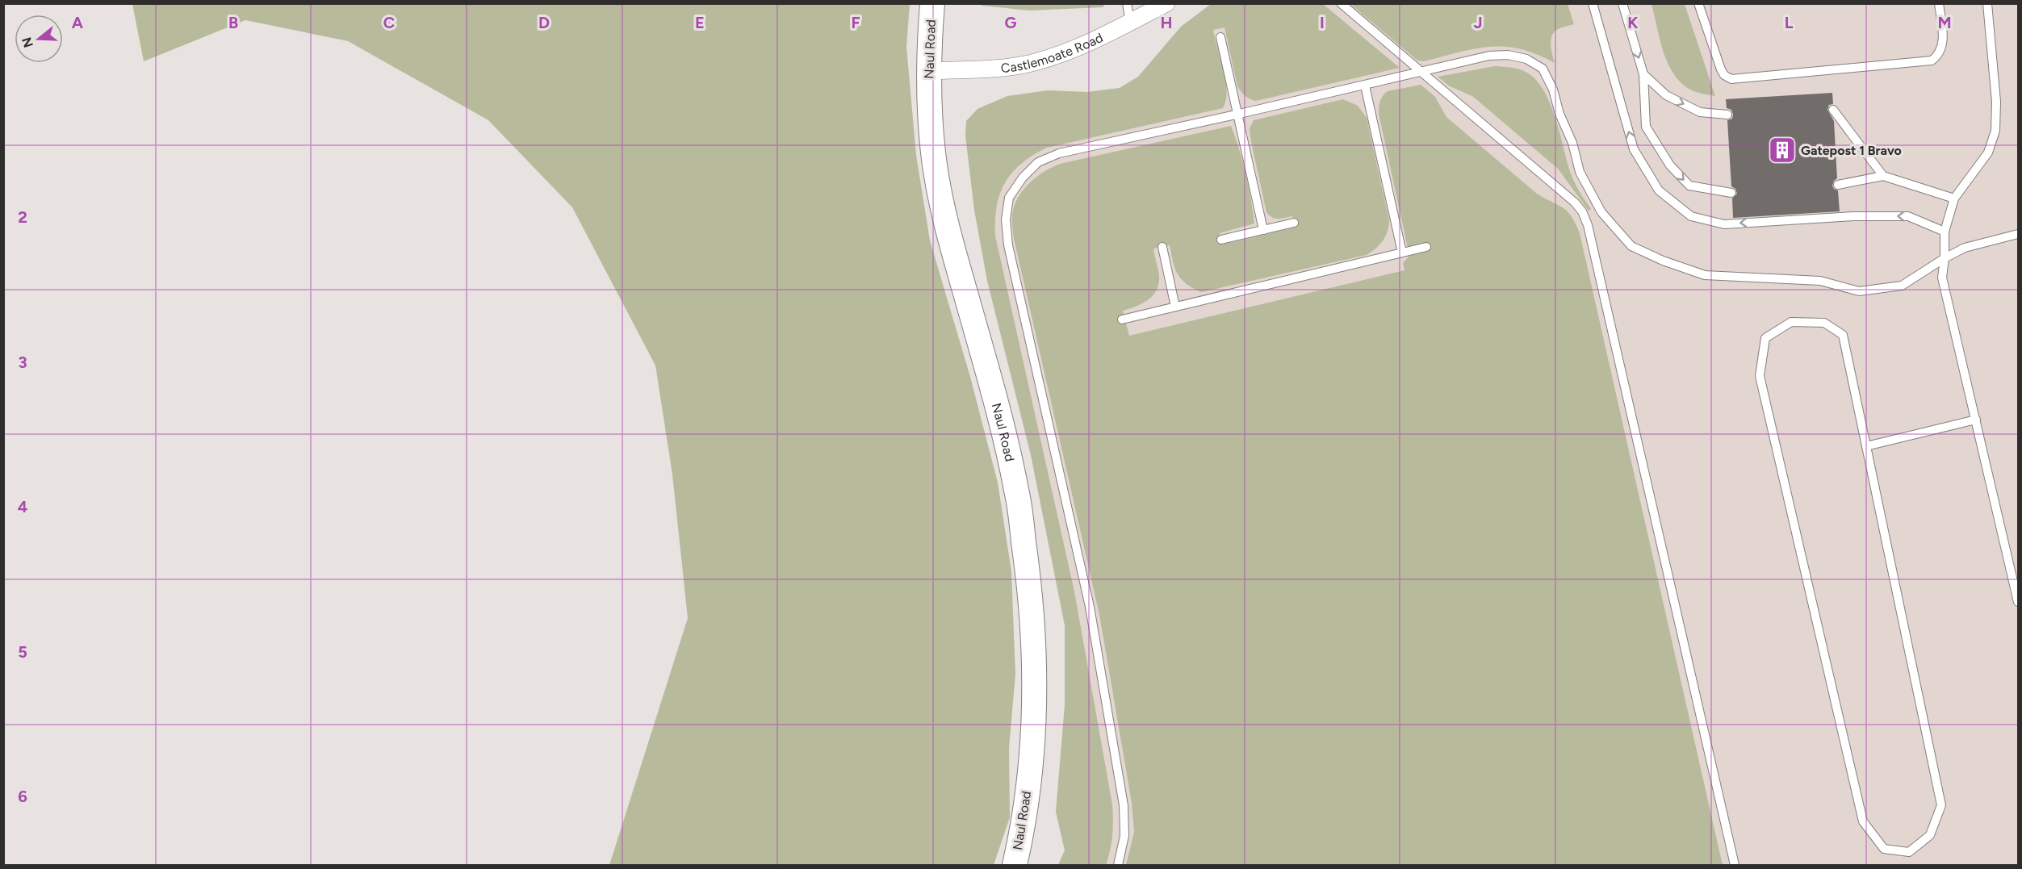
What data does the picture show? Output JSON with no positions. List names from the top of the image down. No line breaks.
{"streets":{"street":["Naul Road","Castlemoate Road"]},"crossings":[["Naul Road","Castlemoate Road"]],"places":{"building":["Gatepost 1 Bravo"]},"north":"left","grid":{"columns":["A","B","C","D","E","F","G","H","I","J","K","L","M"],"rows":["2","3","4","5","6"]}}
